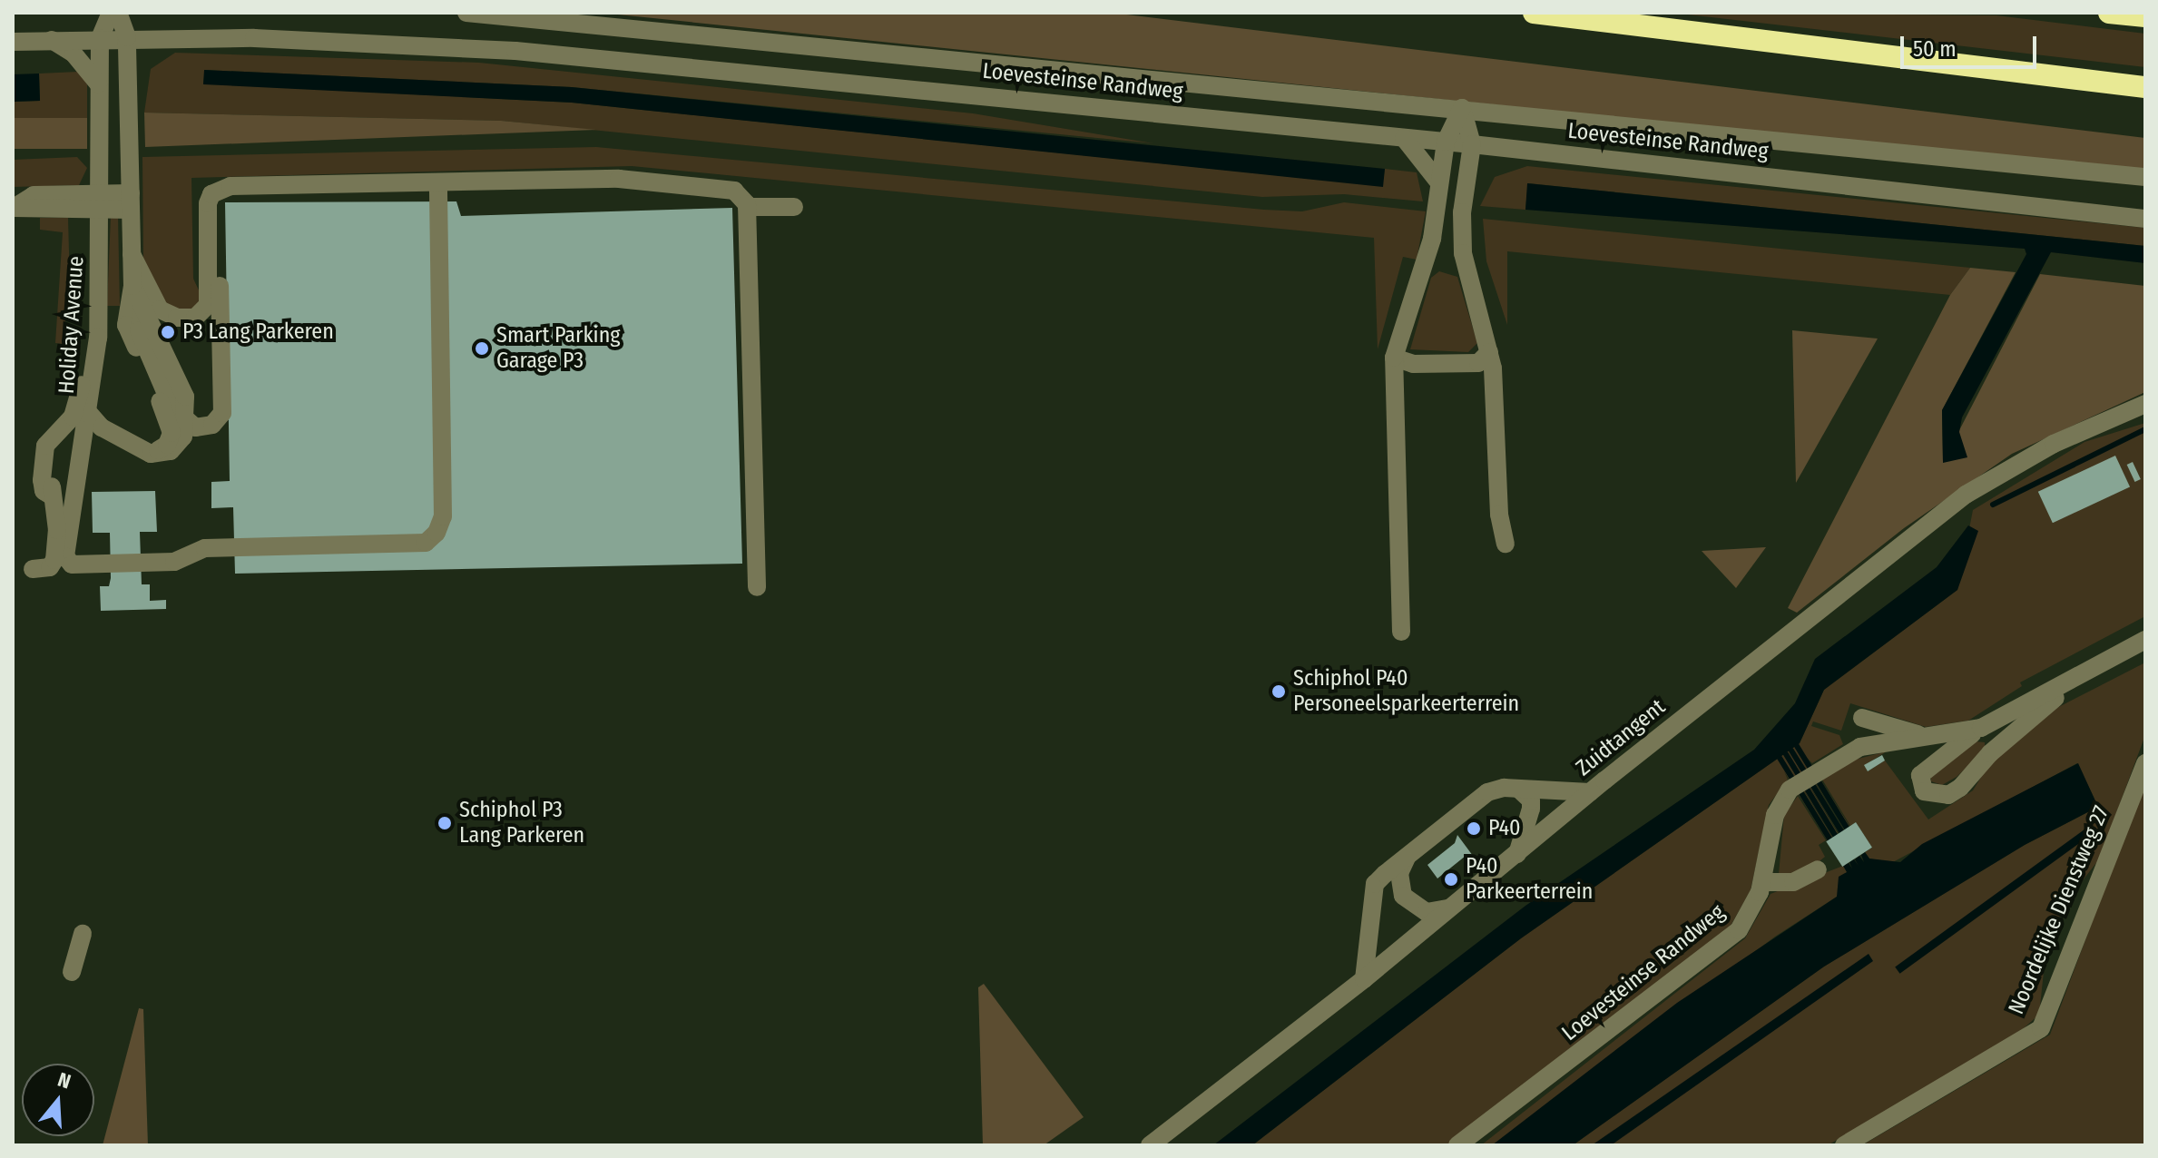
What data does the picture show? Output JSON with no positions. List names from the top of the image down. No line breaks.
{"streets":{"street":["Loevesteinse Randweg","Holiday Avenue","Zuidtangent","Noordelijke Dienstweg 27"]},"places":["P3 Lang Parkeren","Smart Parking Garage P3","Schiphol P40 Personeelsparkeerterrein","Schiphol P3 Lang Parkeren","P40","P40 Parkeerterrein"],"scale_bar":"50 m","north":"top"}
